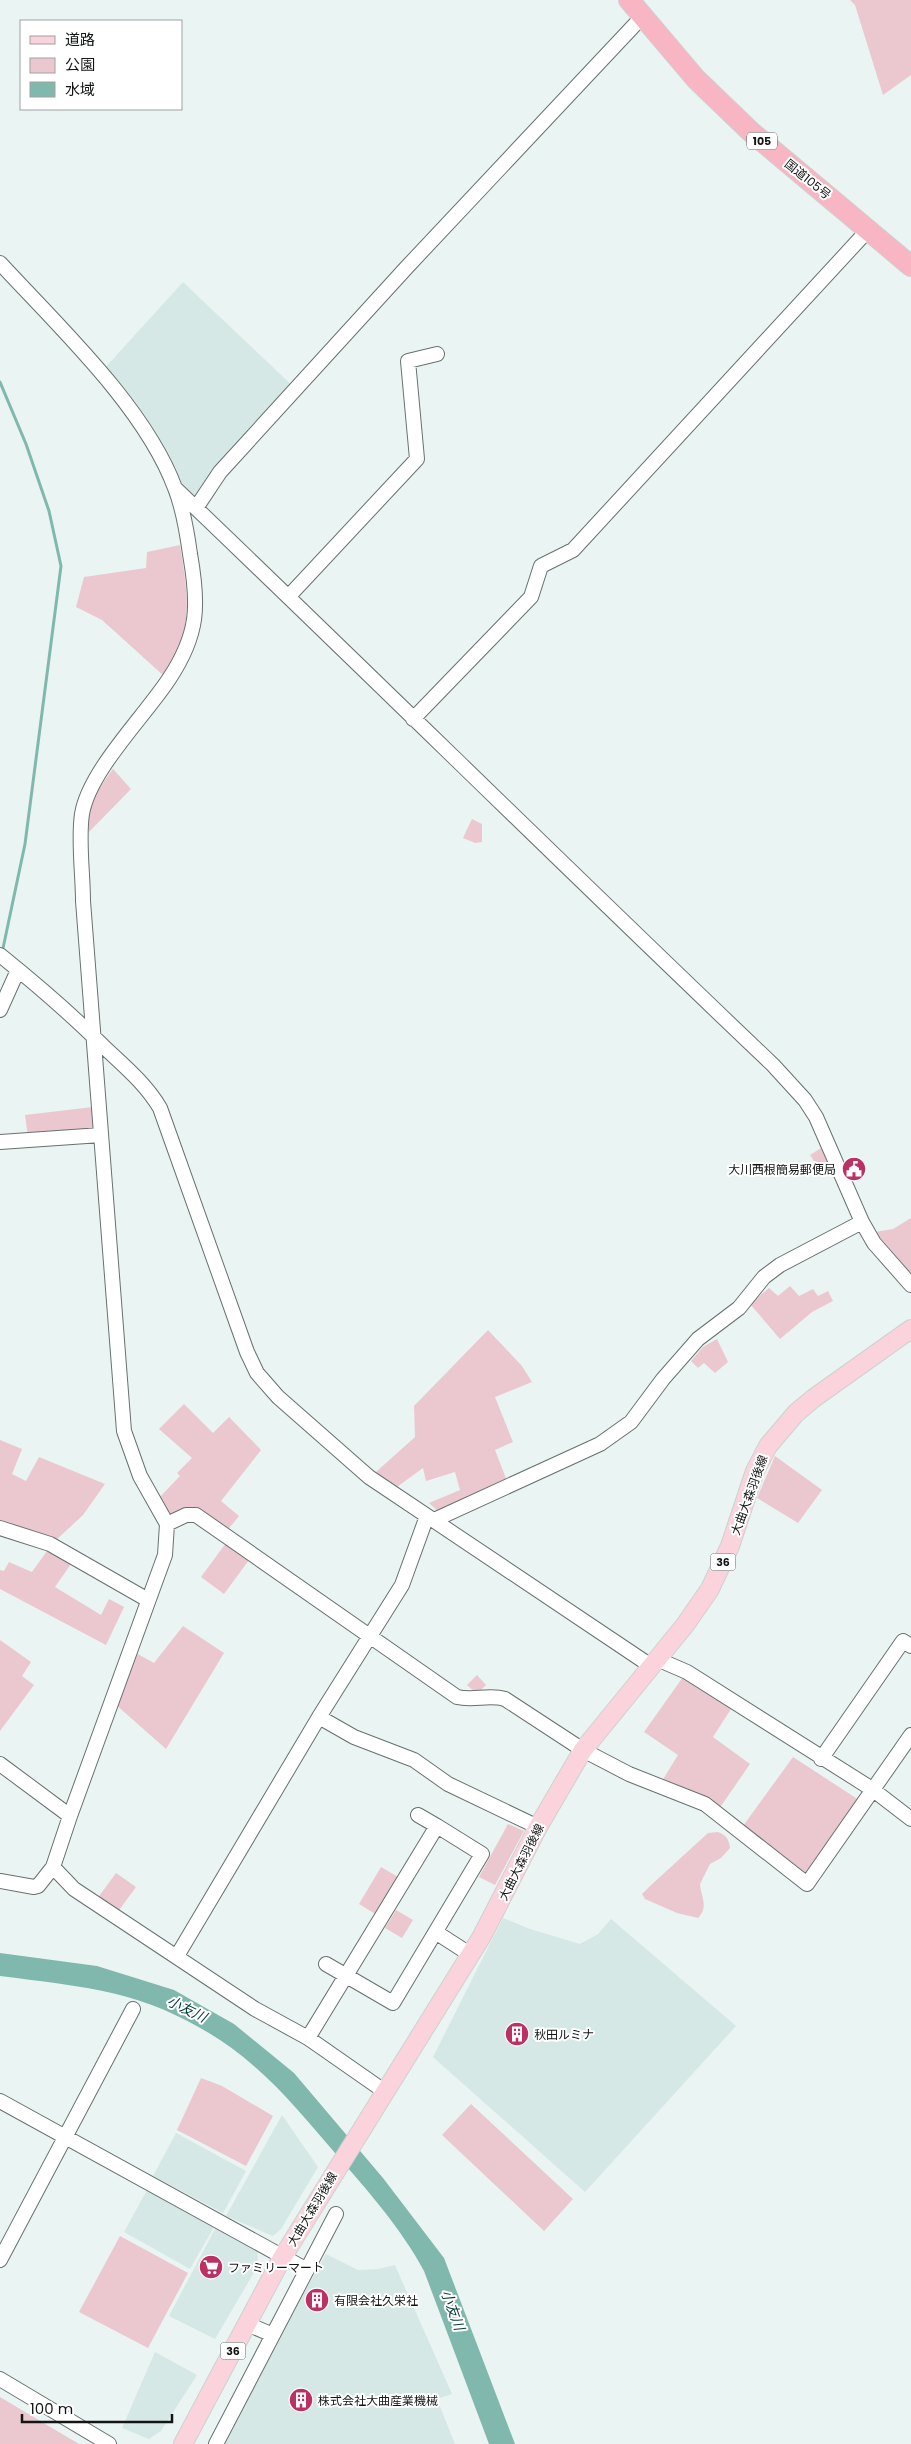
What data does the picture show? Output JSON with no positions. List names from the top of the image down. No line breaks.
{"streets":{"highway":["105","国道105号"],"main road":["大曲大森羽後線","36"]},"water":["小友川"],"places":{"public building":["大川西根簡易郵便局"],"building":["秋田ルミナ","有限会社久栄社","株式会社大曲産業機械"],"supermarket":["ファミリーマート"]},"legend":["道路","公園","水域"],"scale_bar":"100 m"}
